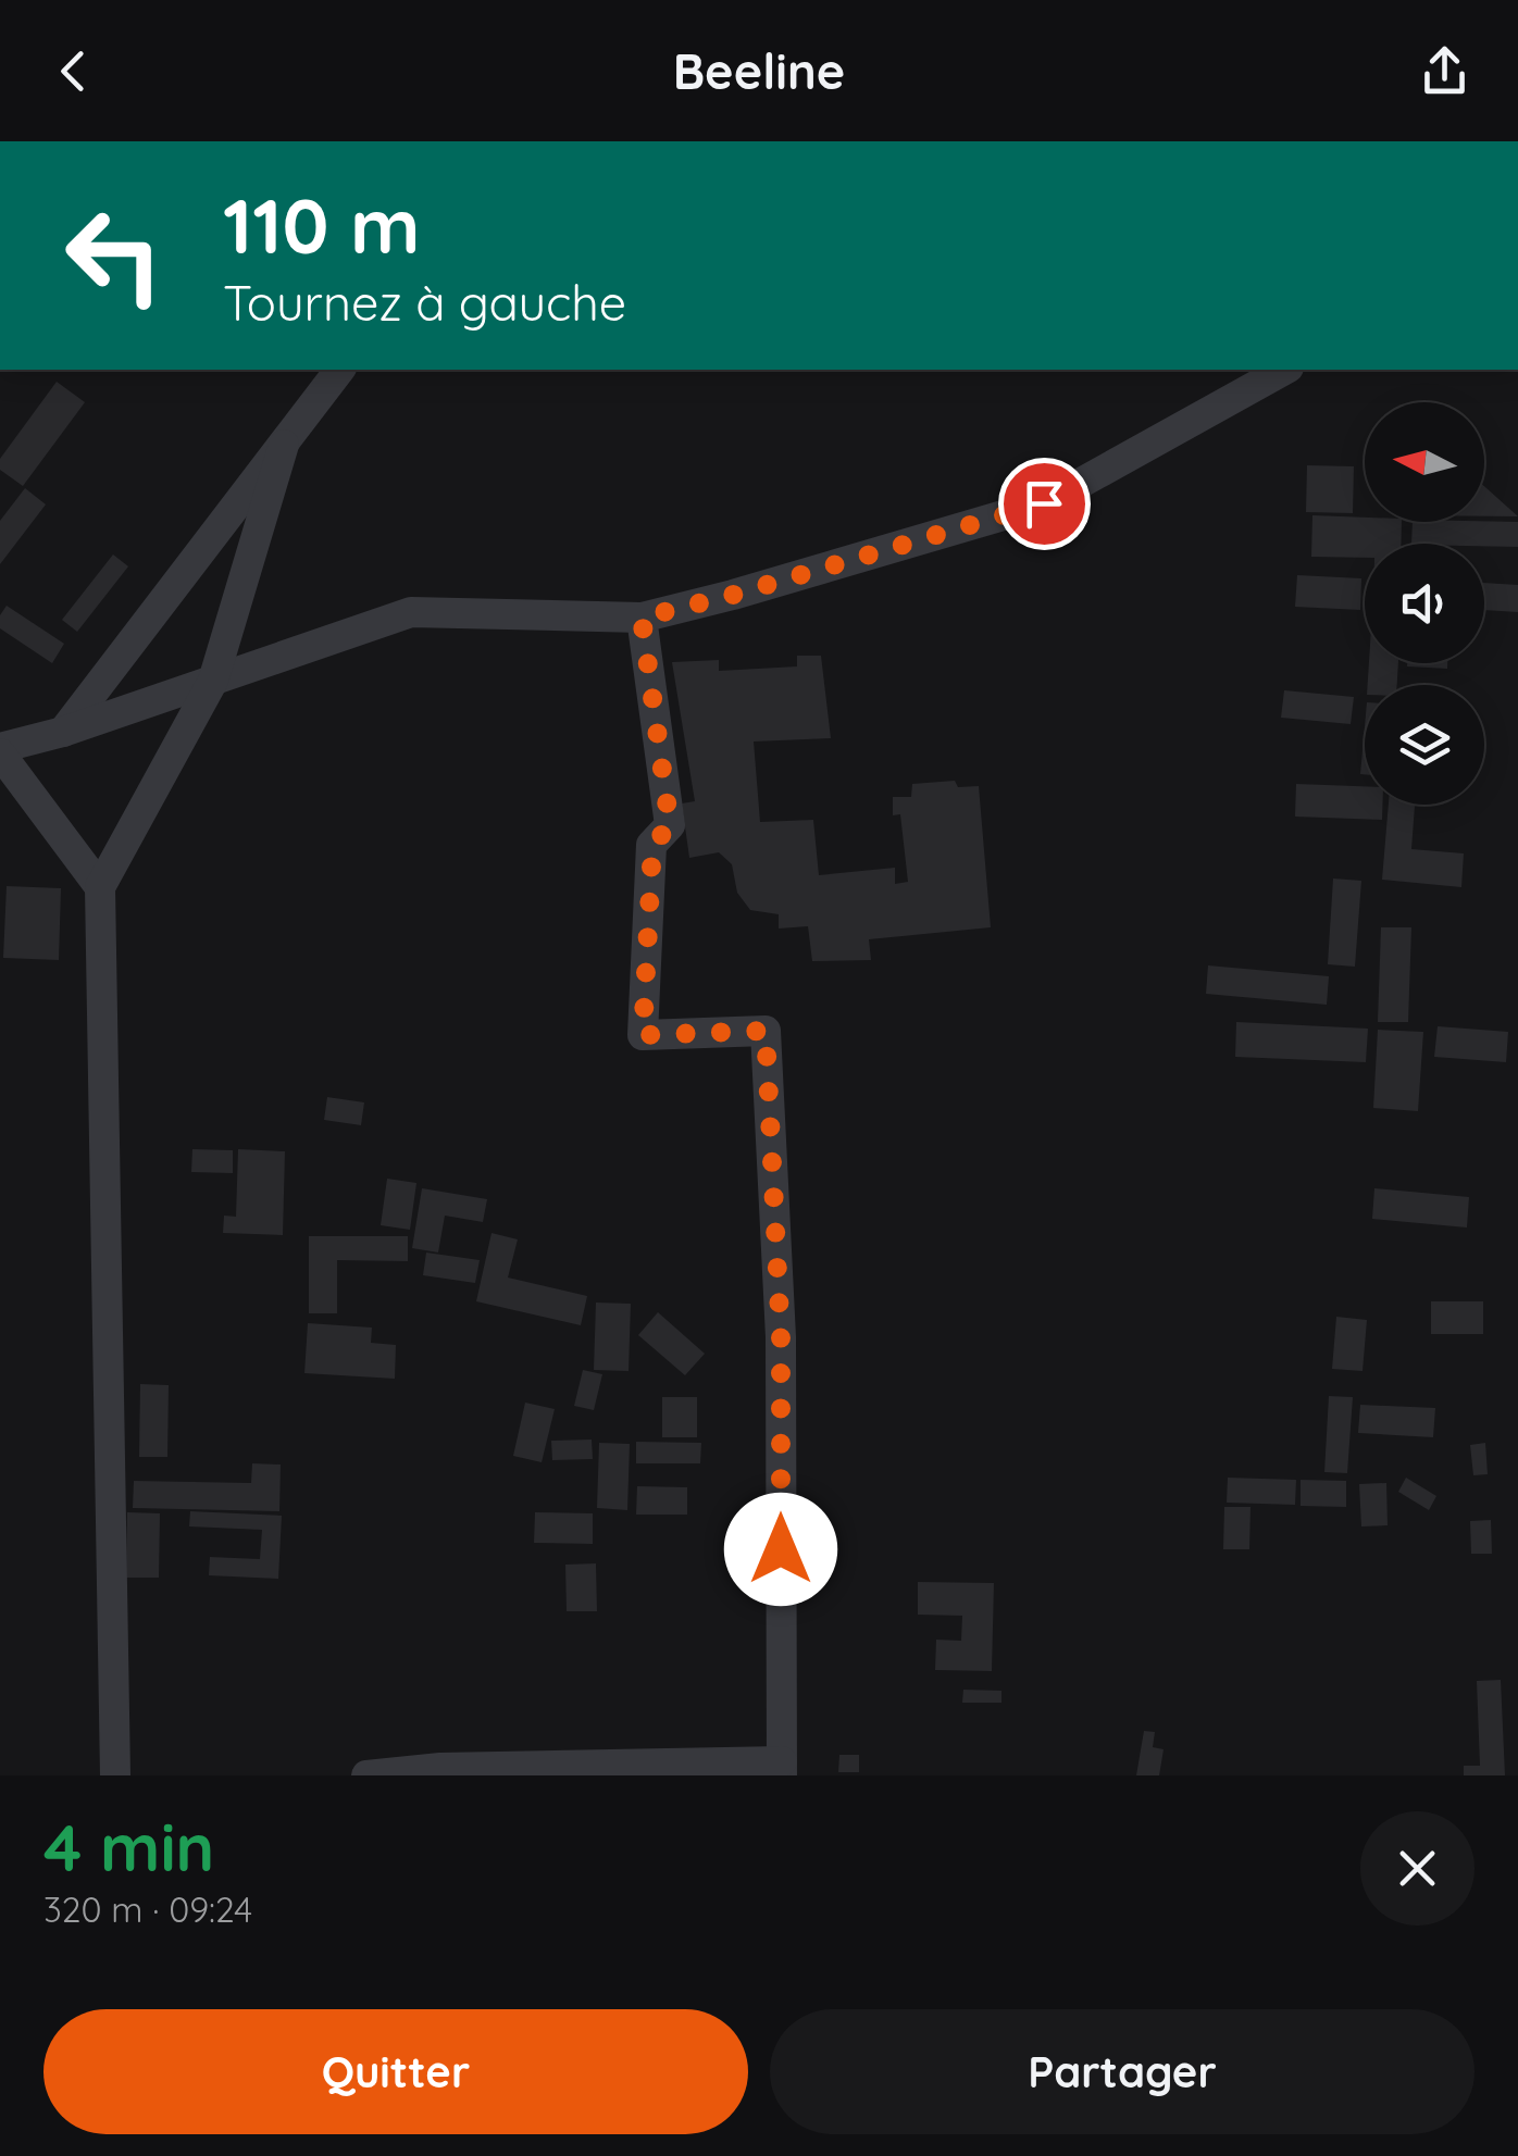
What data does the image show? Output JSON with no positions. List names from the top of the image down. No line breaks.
{"north":"left","page":{"header":"Beeline","turn":["110 m","Tournez à gauche"],"heading":["4 min","320 m · 09:24"],"buttons":["Quitter","Partager"]}}
